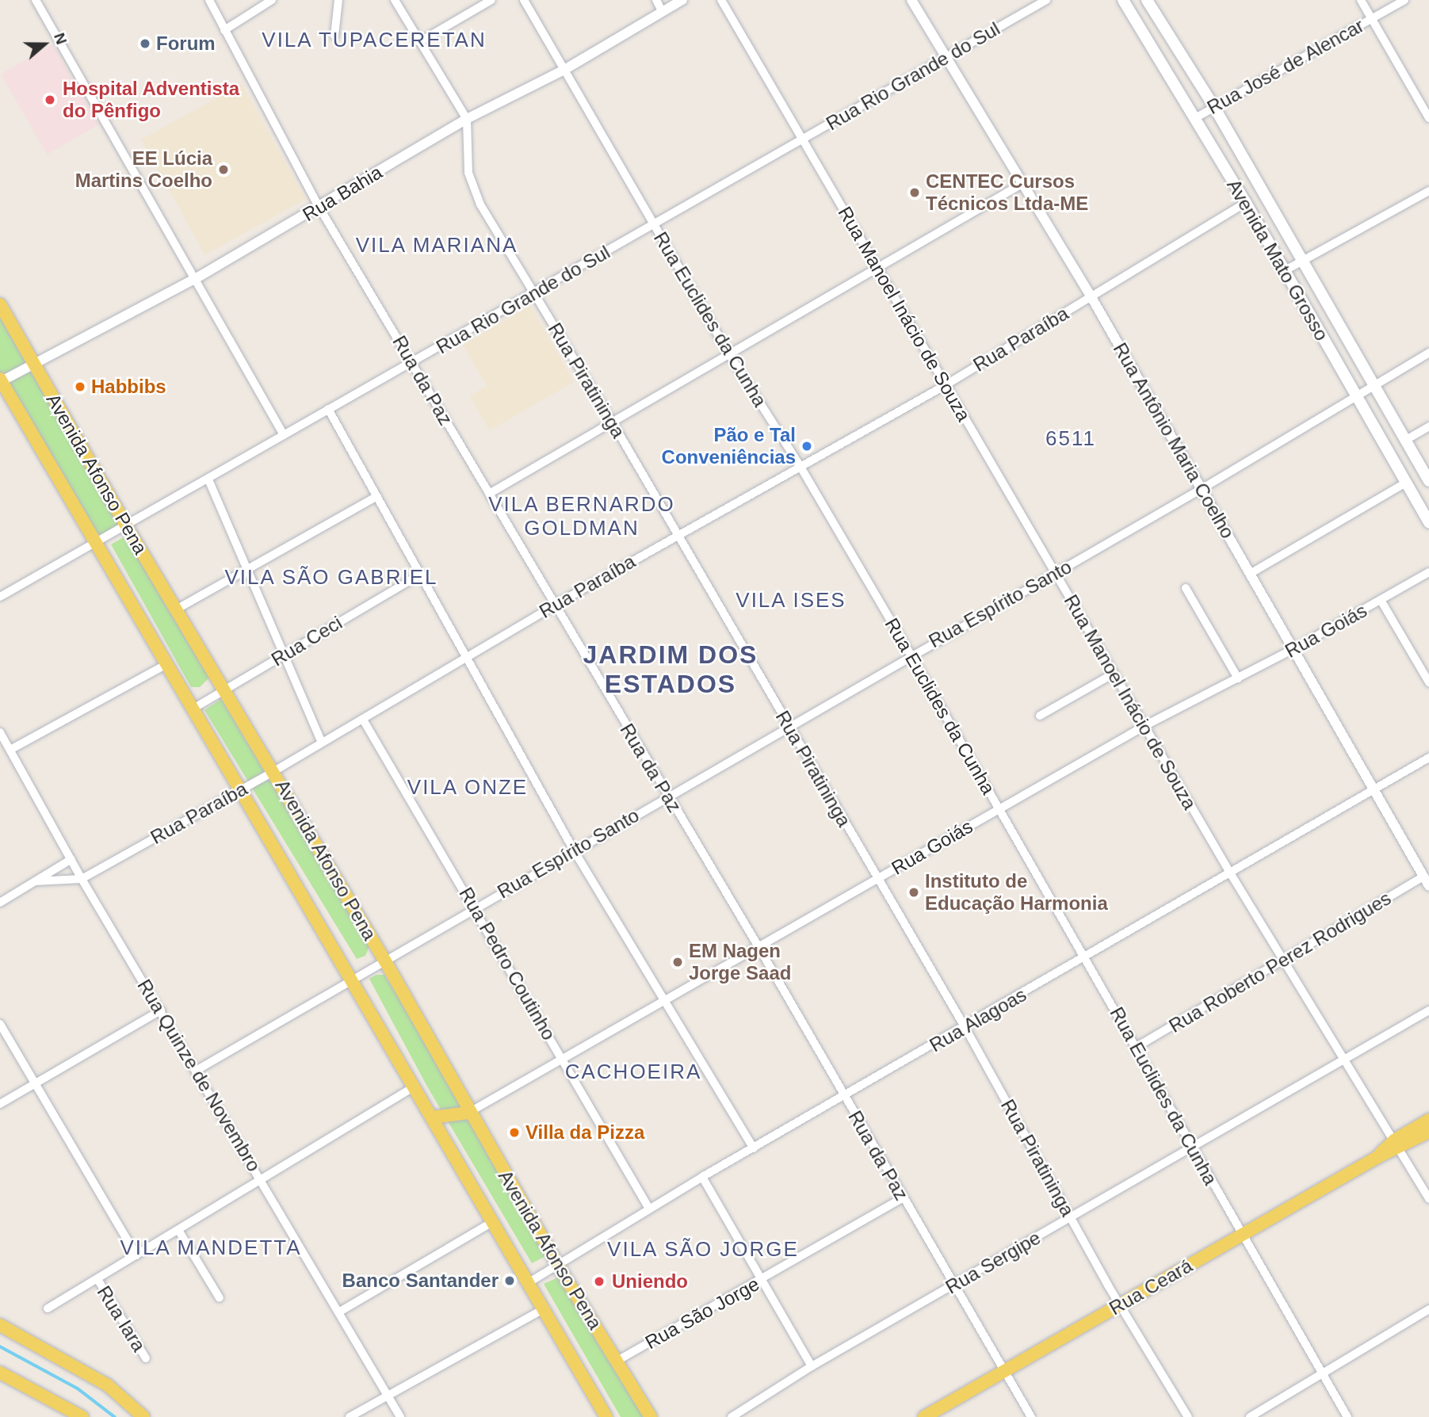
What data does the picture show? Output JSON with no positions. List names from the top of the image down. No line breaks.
{"streets":{"main road":["Avenida Mato Grosso","Avenida Afonso Pena","Rua Ceará"],"street":["Rua José de Alencar","Rua Rio Grande do Sul","Rua Bahia","Rua Manoel Inácio de Souza","Rua Euclides da Cunha","Rua Paraíba","Rua da Paz","Rua Piratininga","Rua Antônio Maria Coelho","Rua Espírito Santo","Rua Goiás","Rua Ceci","Rua Roberto Perez Rodrigues","Rua Pedro Coutinho","Rua Alagoas","Rua Quinze de Novembro","Rua Sergipe","Rua São Jorge","Rua Iara"]},"crossings":[["Rua José de Alencar","Avenida Mato Grosso"],["Rua Rio Grande do Sul","Rua Manoel Inácio de Souza"],["Rua Rio Grande do Sul","Rua Euclides da Cunha"],["Rua Rio Grande do Sul","Rua da Paz"],["Rua Rio Grande do Sul","Rua Piratininga"],["Rua Rio Grande do Sul","Rua Antônio Maria Coelho"],["Rua Rio Grande do Sul","Avenida Afonso Pena"],["Rua Bahia","Rua Euclides da Cunha"],["Rua Bahia","Rua da Paz"],["Rua Bahia","Rua Piratininga"],["Rua Bahia","Avenida Afonso Pena"],["Avenida Mato Grosso","Rua Paraíba"],["Avenida Mato Grosso","Rua Espírito Santo"],["Rua Manoel Inácio de Souza","Rua Paraíba"],["Rua Manoel Inácio de Souza","Rua Espírito Santo"],["Rua Manoel Inácio de Souza","Rua Goiás"],["Rua Manoel Inácio de Souza","Rua Roberto Perez Rodrigues"],["Rua Manoel Inácio de Souza","Rua Alagoas"],["Rua Manoel Inácio de Souza","Rua Sergipe"],["Rua Manoel Inácio de Souza","Rua Ceará"],["Rua Euclides da Cunha","Rua Paraíba"],["Rua Euclides da Cunha","Rua Espírito Santo"],["Rua Euclides da Cunha","Rua Goiás"],["Rua Euclides da Cunha","Rua Roberto Perez Rodrigues"],["Rua Euclides da Cunha","Rua Alagoas"],["Rua Euclides da Cunha","Rua Sergipe"],["Rua Euclides da Cunha","Rua Ceará"],["Rua Paraíba","Rua da Paz"],["Rua Paraíba","Rua Piratininga"],["Rua Paraíba","Rua Antônio Maria Coelho"],["Rua Paraíba","Avenida Afonso Pena"],["Rua Paraíba","Rua Pedro Coutinho"],["Rua Paraíba","Rua Quinze de Novembro"],["Rua da Paz","Rua Espírito Santo"],["Rua da Paz","Rua Goiás"],["Rua da Paz","Rua Alagoas"],["Rua da Paz","Rua Sergipe"],["Rua da Paz","Rua Ceará"],["Rua da Paz","Rua São Jorge"],["Rua Piratininga","Rua Espírito Santo"],["Rua Piratininga","Rua Goiás"],["Rua Piratininga","Rua Alagoas"],["Rua Piratininga","Rua Sergipe"],["Rua Piratininga","Rua Ceará"],["Rua Antônio Maria Coelho","Rua Espírito Santo"],["Rua Antônio Maria Coelho","Rua Goiás"],["Rua Antônio Maria Coelho","Rua Roberto Perez Rodrigues"],["Rua Antônio Maria Coelho","Rua Alagoas"],["Avenida Afonso Pena","Rua Espírito Santo"],["Avenida Afonso Pena","Rua Goiás"],["Avenida Afonso Pena","Rua Ceci"],["Avenida Afonso Pena","Rua Alagoas"],["Avenida Afonso Pena","Rua São Jorge"],["Rua Espírito Santo","Rua Pedro Coutinho"],["Rua Espírito Santo","Rua Quinze de Novembro"],["Rua Goiás","Rua Pedro Coutinho"],["Rua Pedro Coutinho","Rua Alagoas"]],"districts":["VILA TUPACERETAN","VILA MARIANA","6511","VILA BERNARDO GOLDMAN","VILA SÃO GABRIEL","VILA ISES","JARDIM DOS ESTADOS","VILA ONZE","CACHOEIRA","VILA MANDETTA","VILA SÃO JORGE"],"places":["Forum","Hospital Adventista do Pênfigo","EE Lúcia Martins Coelho","CENTEC Cursos Técnicos Ltda-ME","Habbibs","Pão e Tal Conveniências","Instituto de Educação Harmonia","EM Nagen Jorge Saad","Villa da Pizza","Banco Santander","Uniendo"],"north":"right"}
